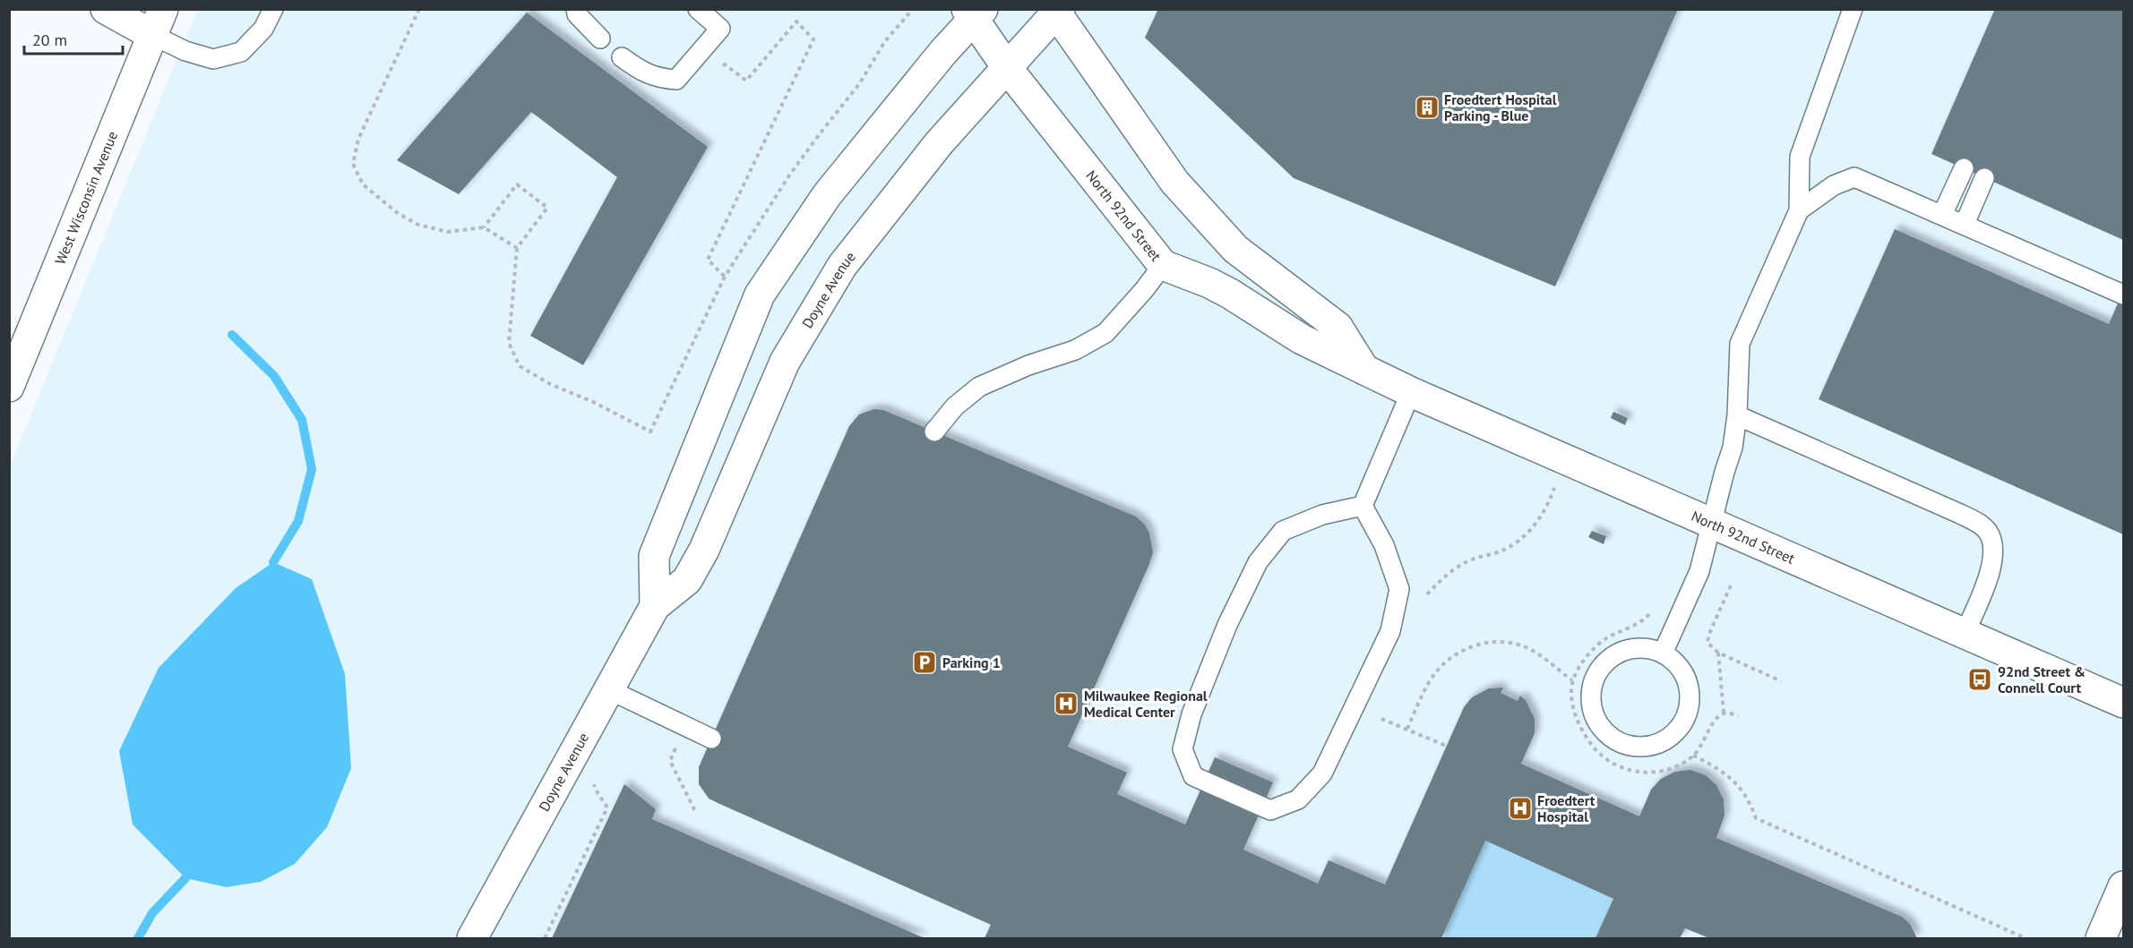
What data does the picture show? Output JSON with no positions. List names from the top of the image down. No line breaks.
{"streets":{"street":["West Wisconsin Avenue","North 92nd Street","Doyne Avenue"]},"crossings":[["North 92nd Street","Doyne Avenue"]],"places":{"building":["Froedtert Hospital Parking - Blue"],"parking":["Parking 1"],"bus stop":["92nd Street & Connell Court"],"hospital":["Milwaukee Regional Medical Center","Froedtert Hospital"]},"scale_bar":"20 m"}
